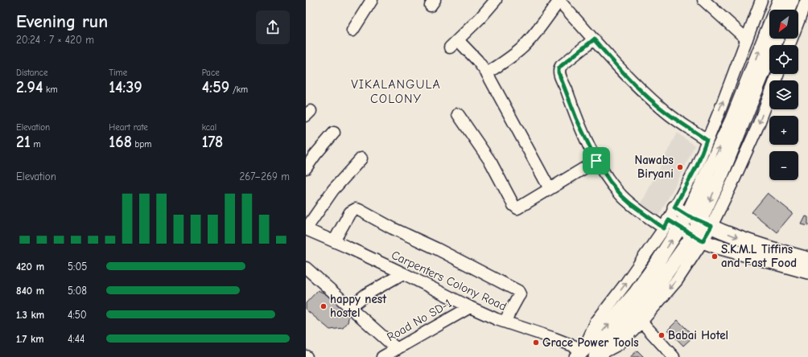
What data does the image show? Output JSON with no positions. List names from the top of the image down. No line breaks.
{"streets":{"street":["Carpenters Colony Road","Road No SD-1"]},"crossings":[["Carpenters Colony Road","Road No SD-1"]],"districts":["VIKALANGULA COLONY"],"places":["Nawabs Biryani","S.K.M.L Tiffins and Fast Food","happy nest hostel","Babai Hotel","Grace Power Tools"],"north":"bottom left","page":{"heading":["Evening run","20:24 · 7 × 420 m"],"map_buttons":["+","−"],"stats":[["Distance","2.94 km"],["Time","14:39"],["Pace","4:59 /km"],["Elevation","21 m"],["Heart rate","168 bpm"],["kcal","178"]],"chart":["Elevation","267–269 m"],"list":[{"name":"420 m","note":"5:05"},{"name":"840 m","note":"5:08"},{"name":"1.3 km","note":"4:50"},{"name":"1.7 km","note":"4:44"}]}}
